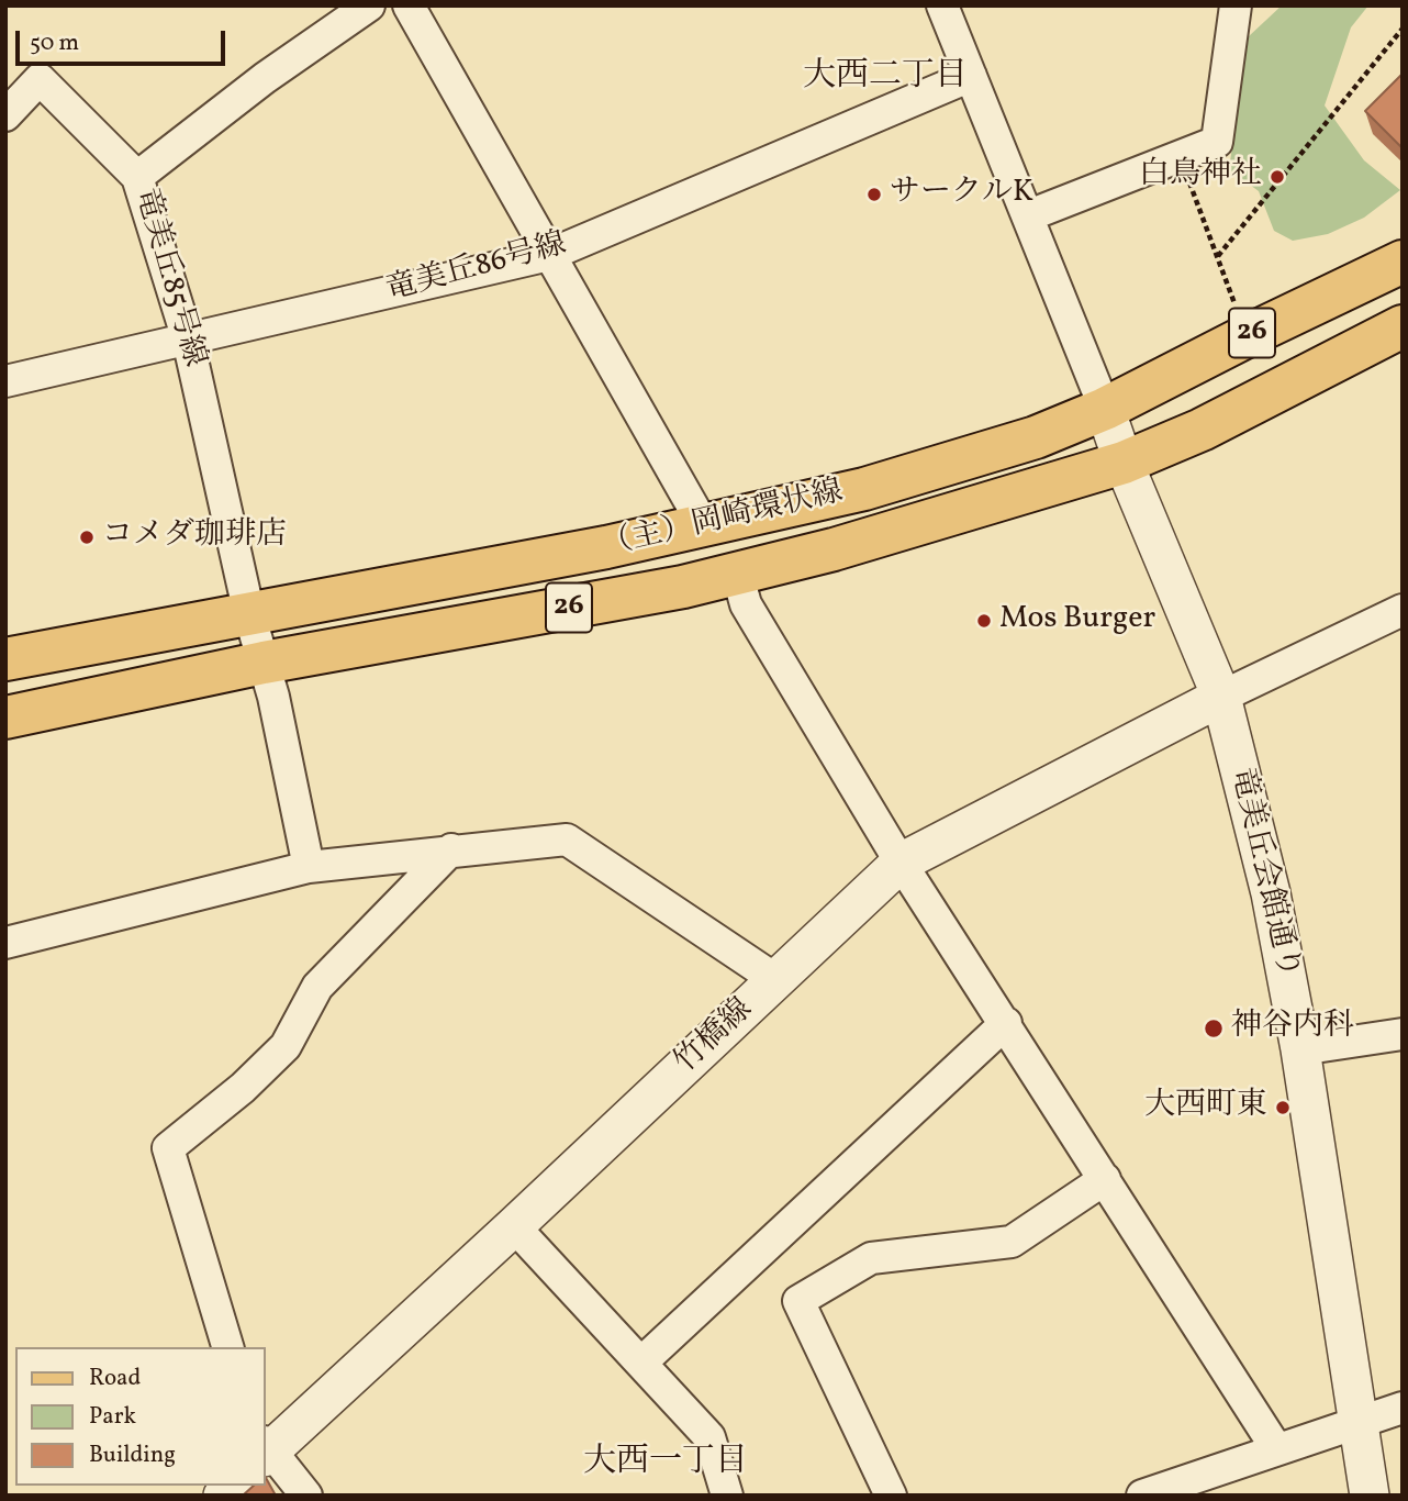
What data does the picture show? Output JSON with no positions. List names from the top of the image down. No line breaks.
{"streets":{"main road":["26","（主）岡崎環状線"],"street":["竜美丘86号線","竜美丘85号線","竜美丘会館通り","竹橋線"]},"crossings":[["竜美丘86号線","竜美丘85号線"],["竜美丘85号線","（主）岡崎環状線"],["（主）岡崎環状線","竜美丘会館通り"],["竜美丘会館通り","竹橋線"]],"districts":["大西二丁目","大西一丁目"],"places":["白鳥神社","サークルK","コメダ珈琲店","Mos Burger","神谷内科","大西町東"],"legend":["Road","Park","Building"],"scale_bar":"50 m"}
